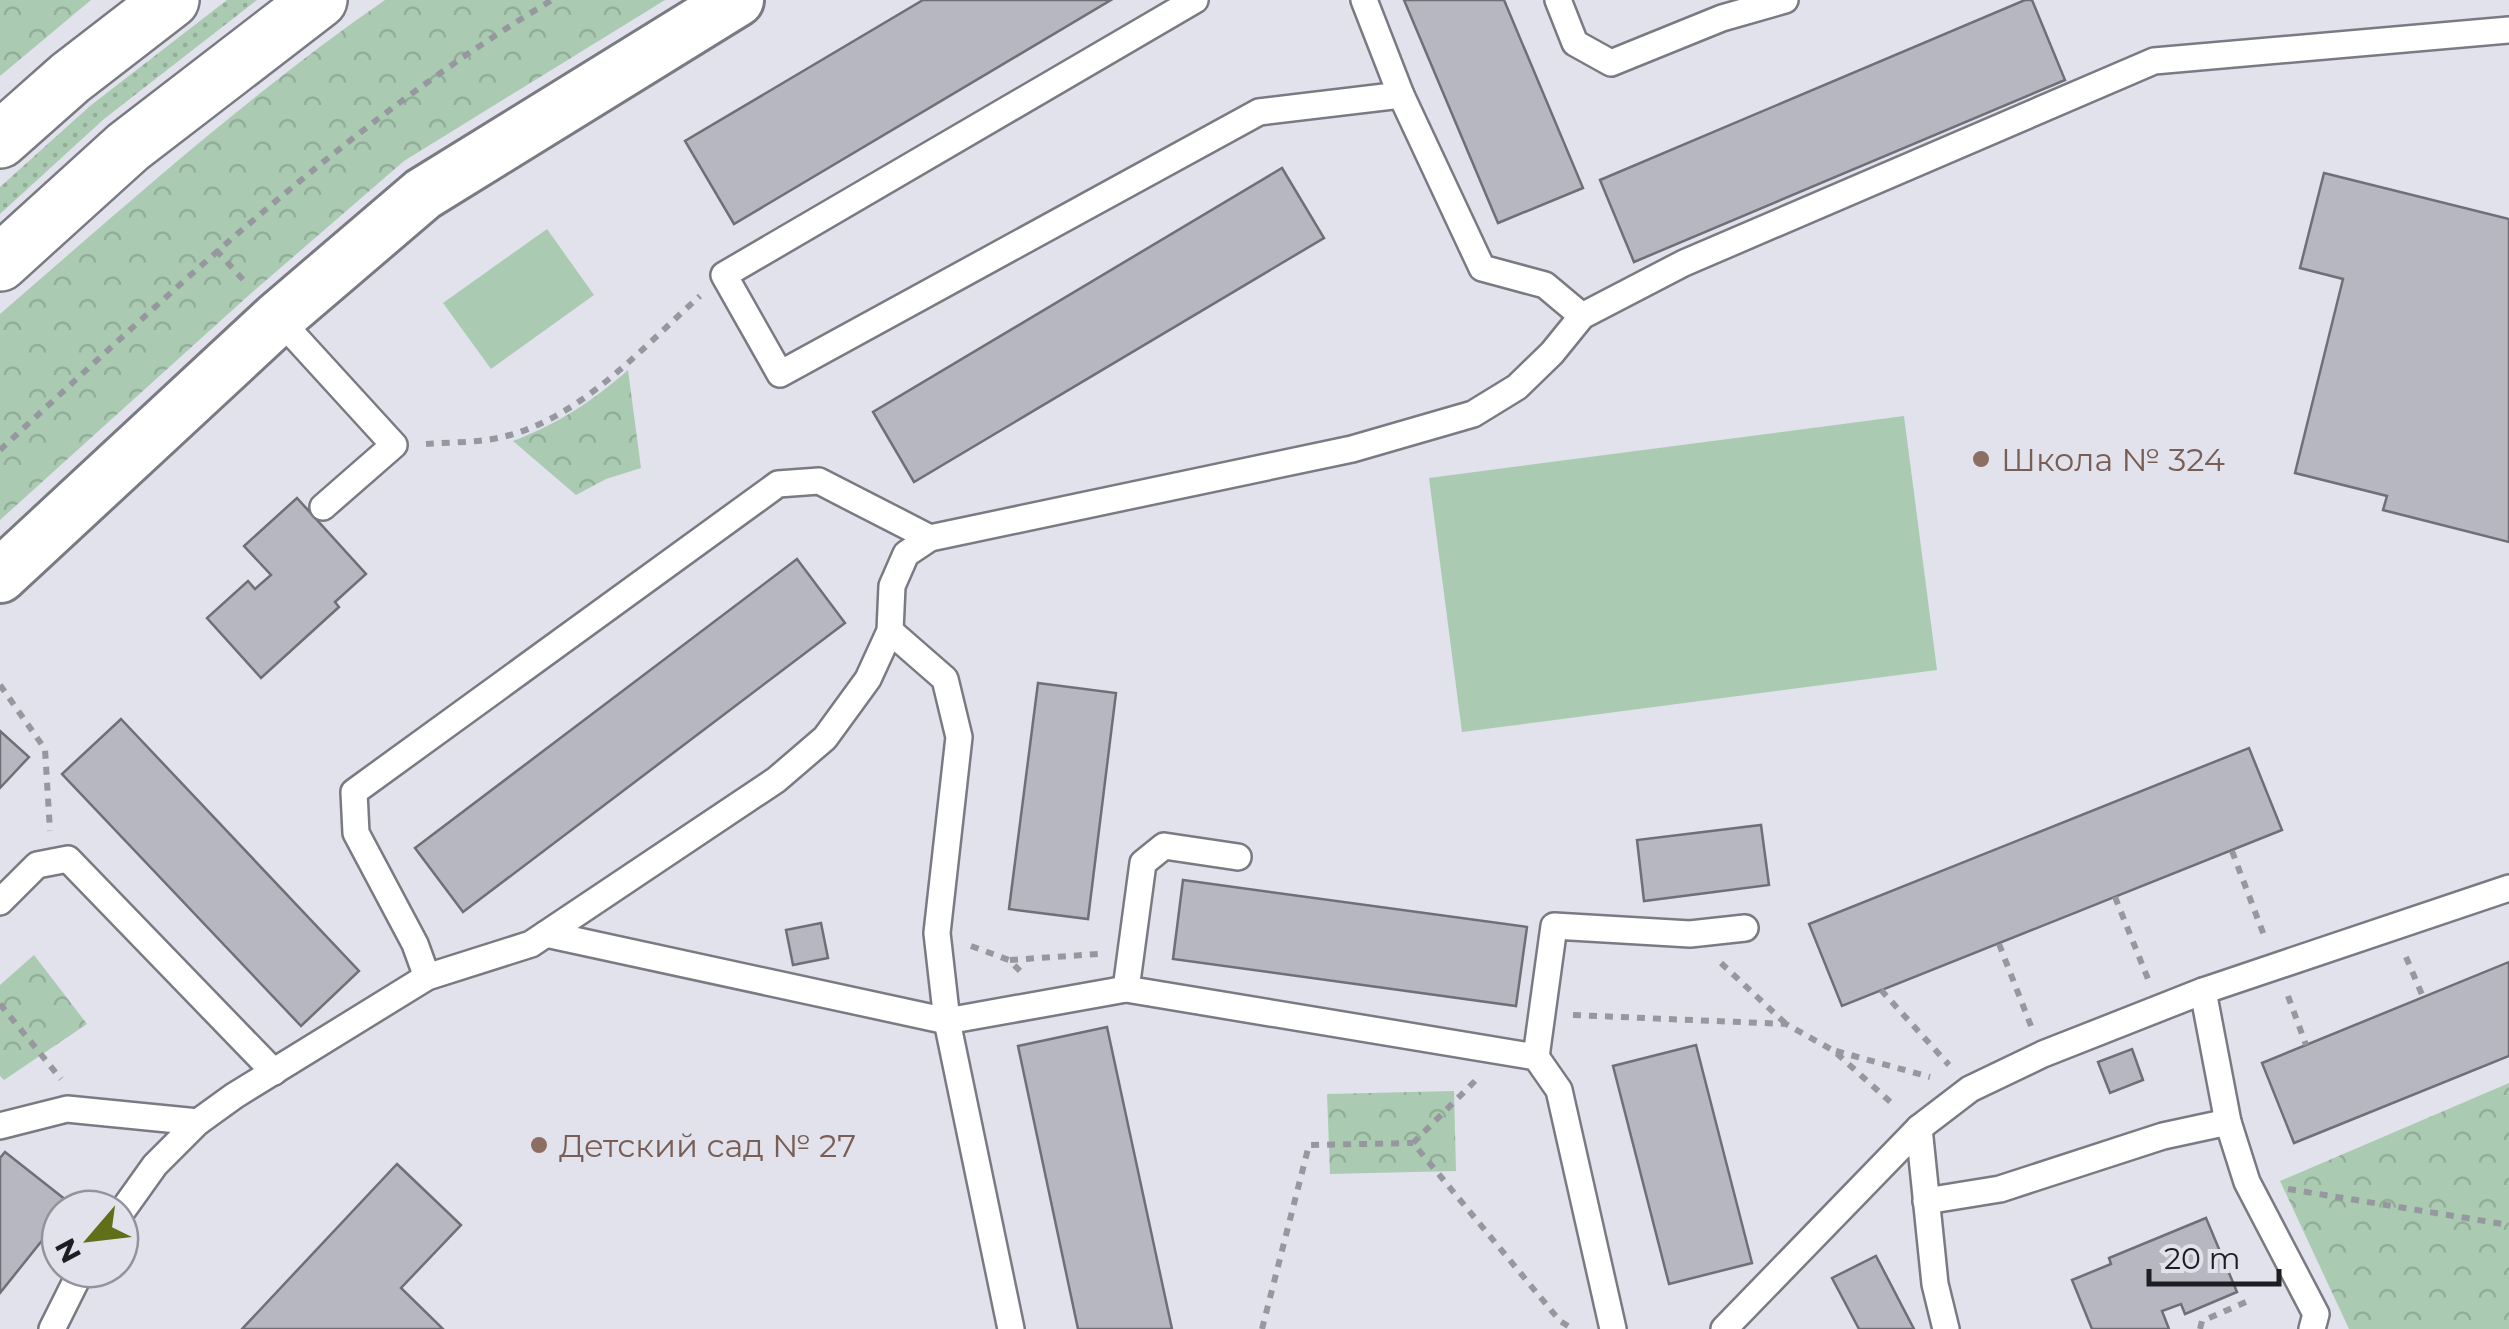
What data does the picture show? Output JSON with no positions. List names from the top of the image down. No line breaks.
{"places":["Школа № 324","Детский сад № 27"],"scale_bar":"20 m","north":"bottom left"}
